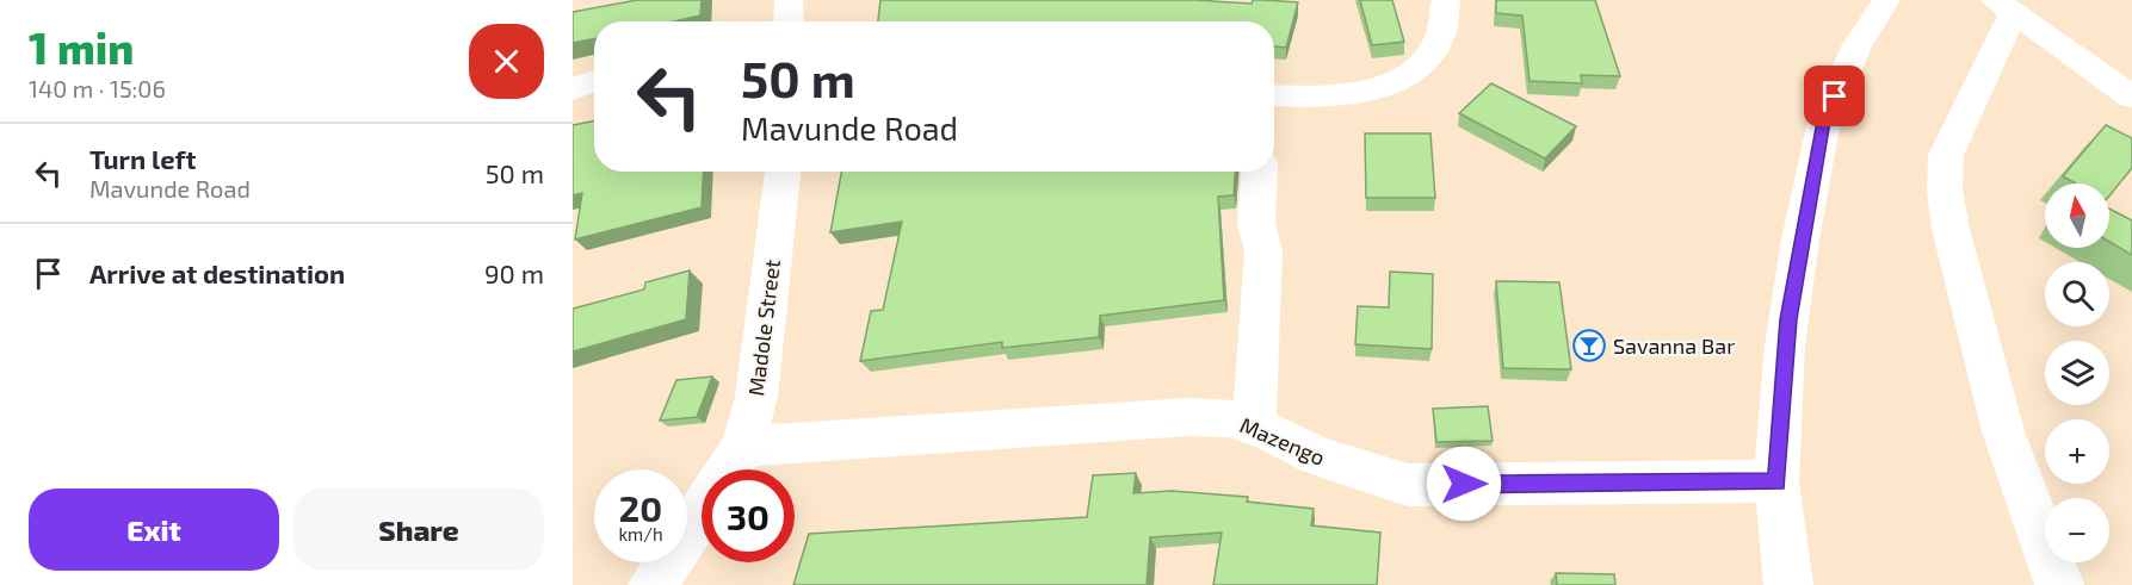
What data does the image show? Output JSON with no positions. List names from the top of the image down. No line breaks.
{"streets":{"street":["Madole Street","Mazengo"]},"crossings":[["Madole Street","Mazengo"]],"places":{"bar":["Savanna Bar"]},"north":"top","page":{"heading":["1 min","140 m · 15:06"],"turn":["50 m","Mavunde Road"],"list":[{"name":"Turn left","note":"Mavunde Road","value":"50 m"},{"name":"Arrive at destination","value":"90 m"}],"map_buttons":["+","−"],"speed":"20 km/h","limit":"30","buttons":["Exit","Share"]}}
